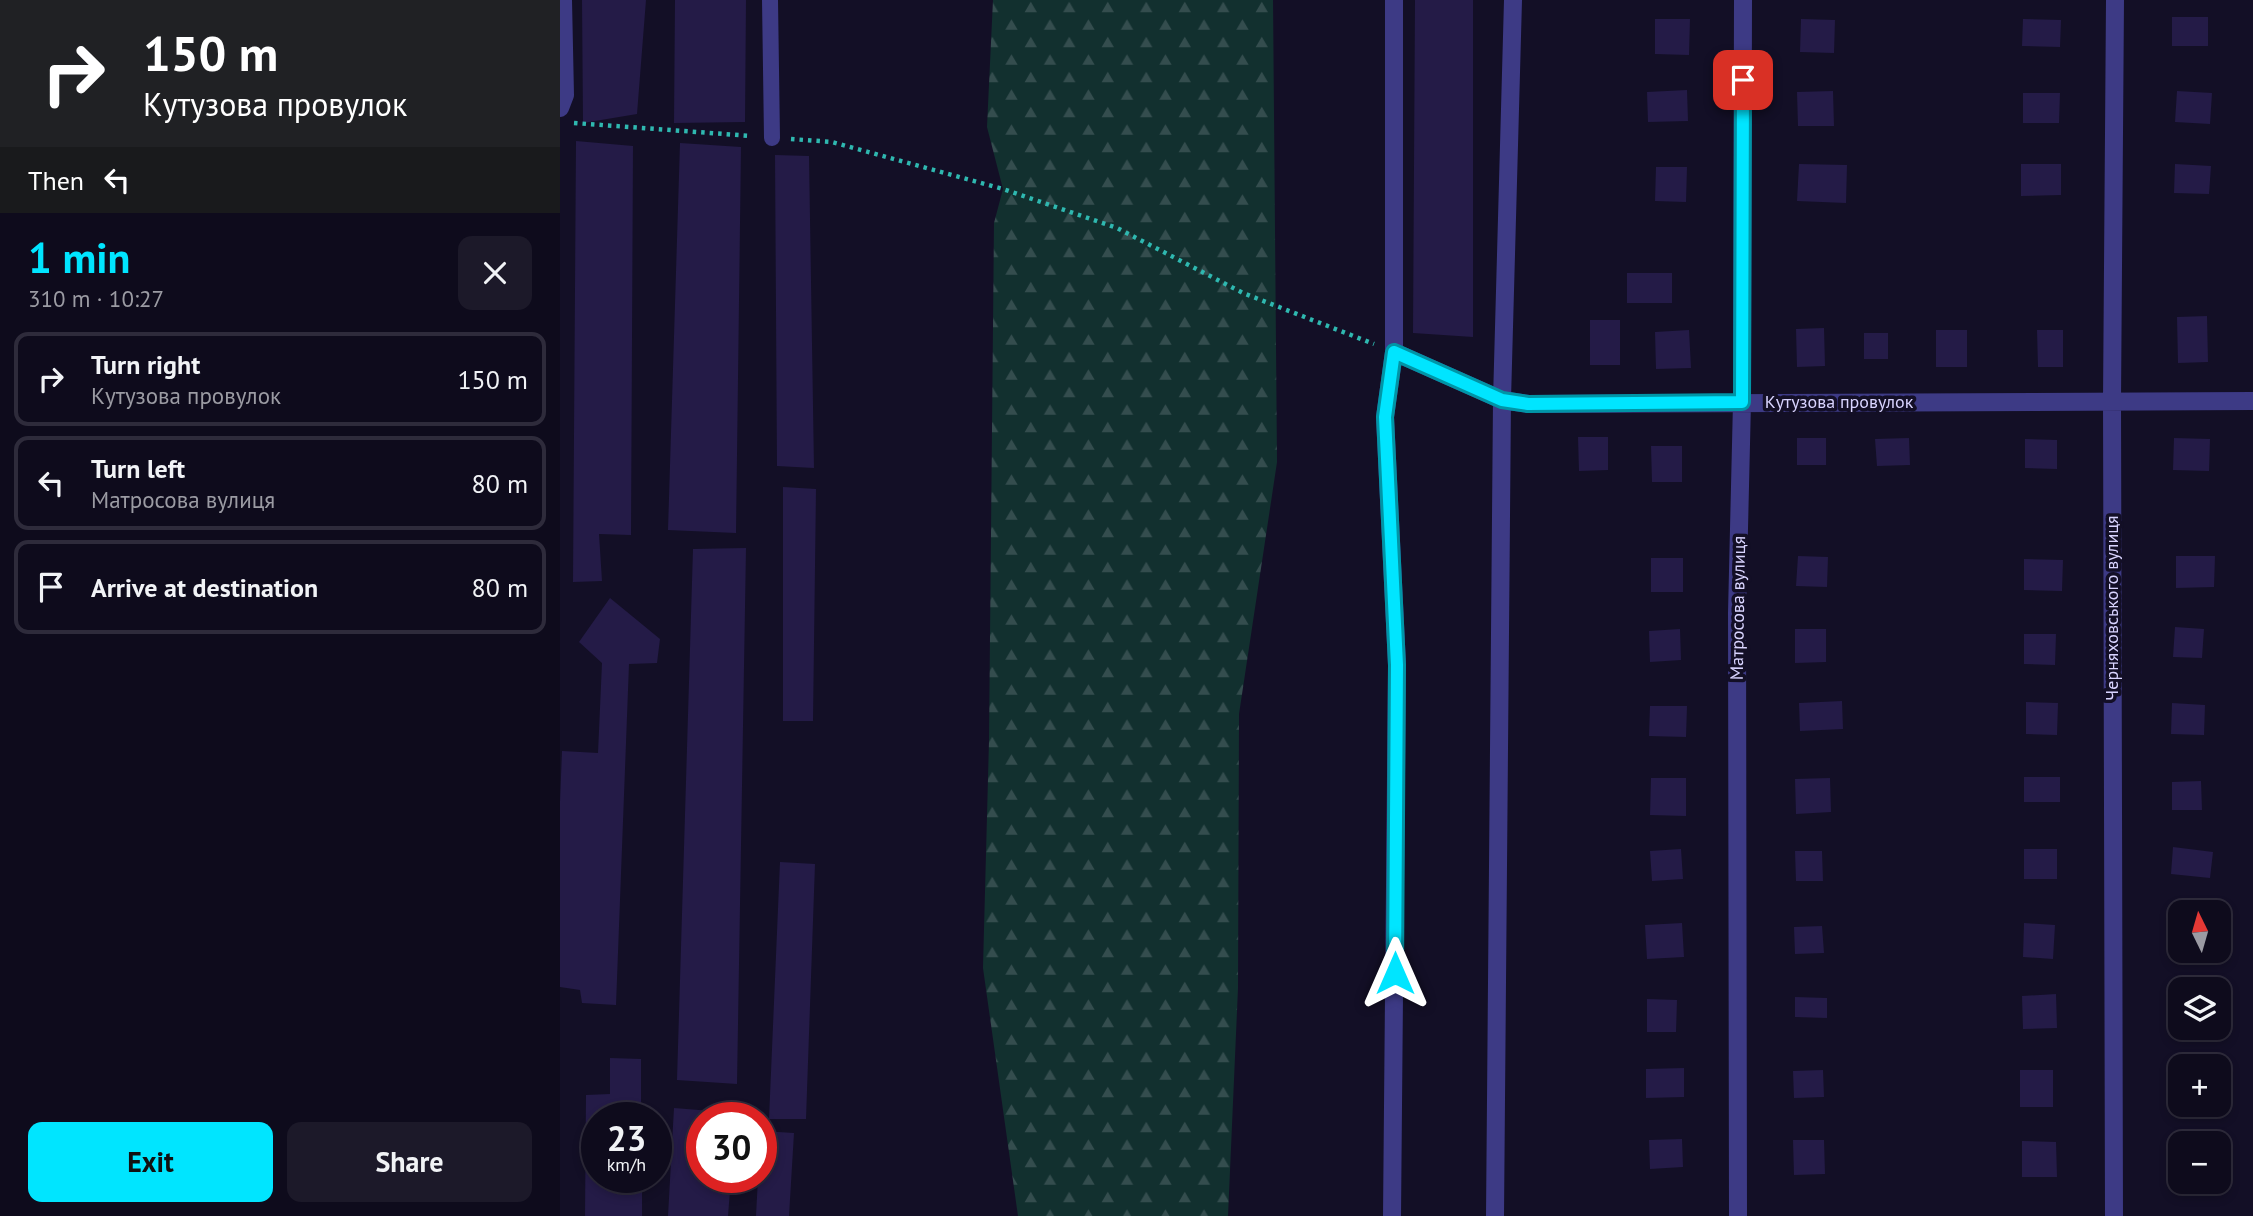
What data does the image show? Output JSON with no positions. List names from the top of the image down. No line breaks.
{"streets":{"street":["Кутузова провулок","Матросова вулиця","Черняховського вулиця"]},"crossings":[["Кутузова провулок","Матросова вулиця"],["Кутузова провулок","Черняховського вулиця"]],"north":"top","page":{"turn":["150 m","Кутузова провулок"],"then":"Then","heading":["1 min","310 m · 10:27"],"list":[{"name":"Turn right","note":"Кутузова провулок","value":"150 m"},{"name":"Turn left","note":"Матросова вулиця","value":"80 m"},{"name":"Arrive at destination","value":"80 m"}],"map_buttons":["+","−"],"speed":"23 km/h","limit":"30","buttons":["Exit","Share"]}}
